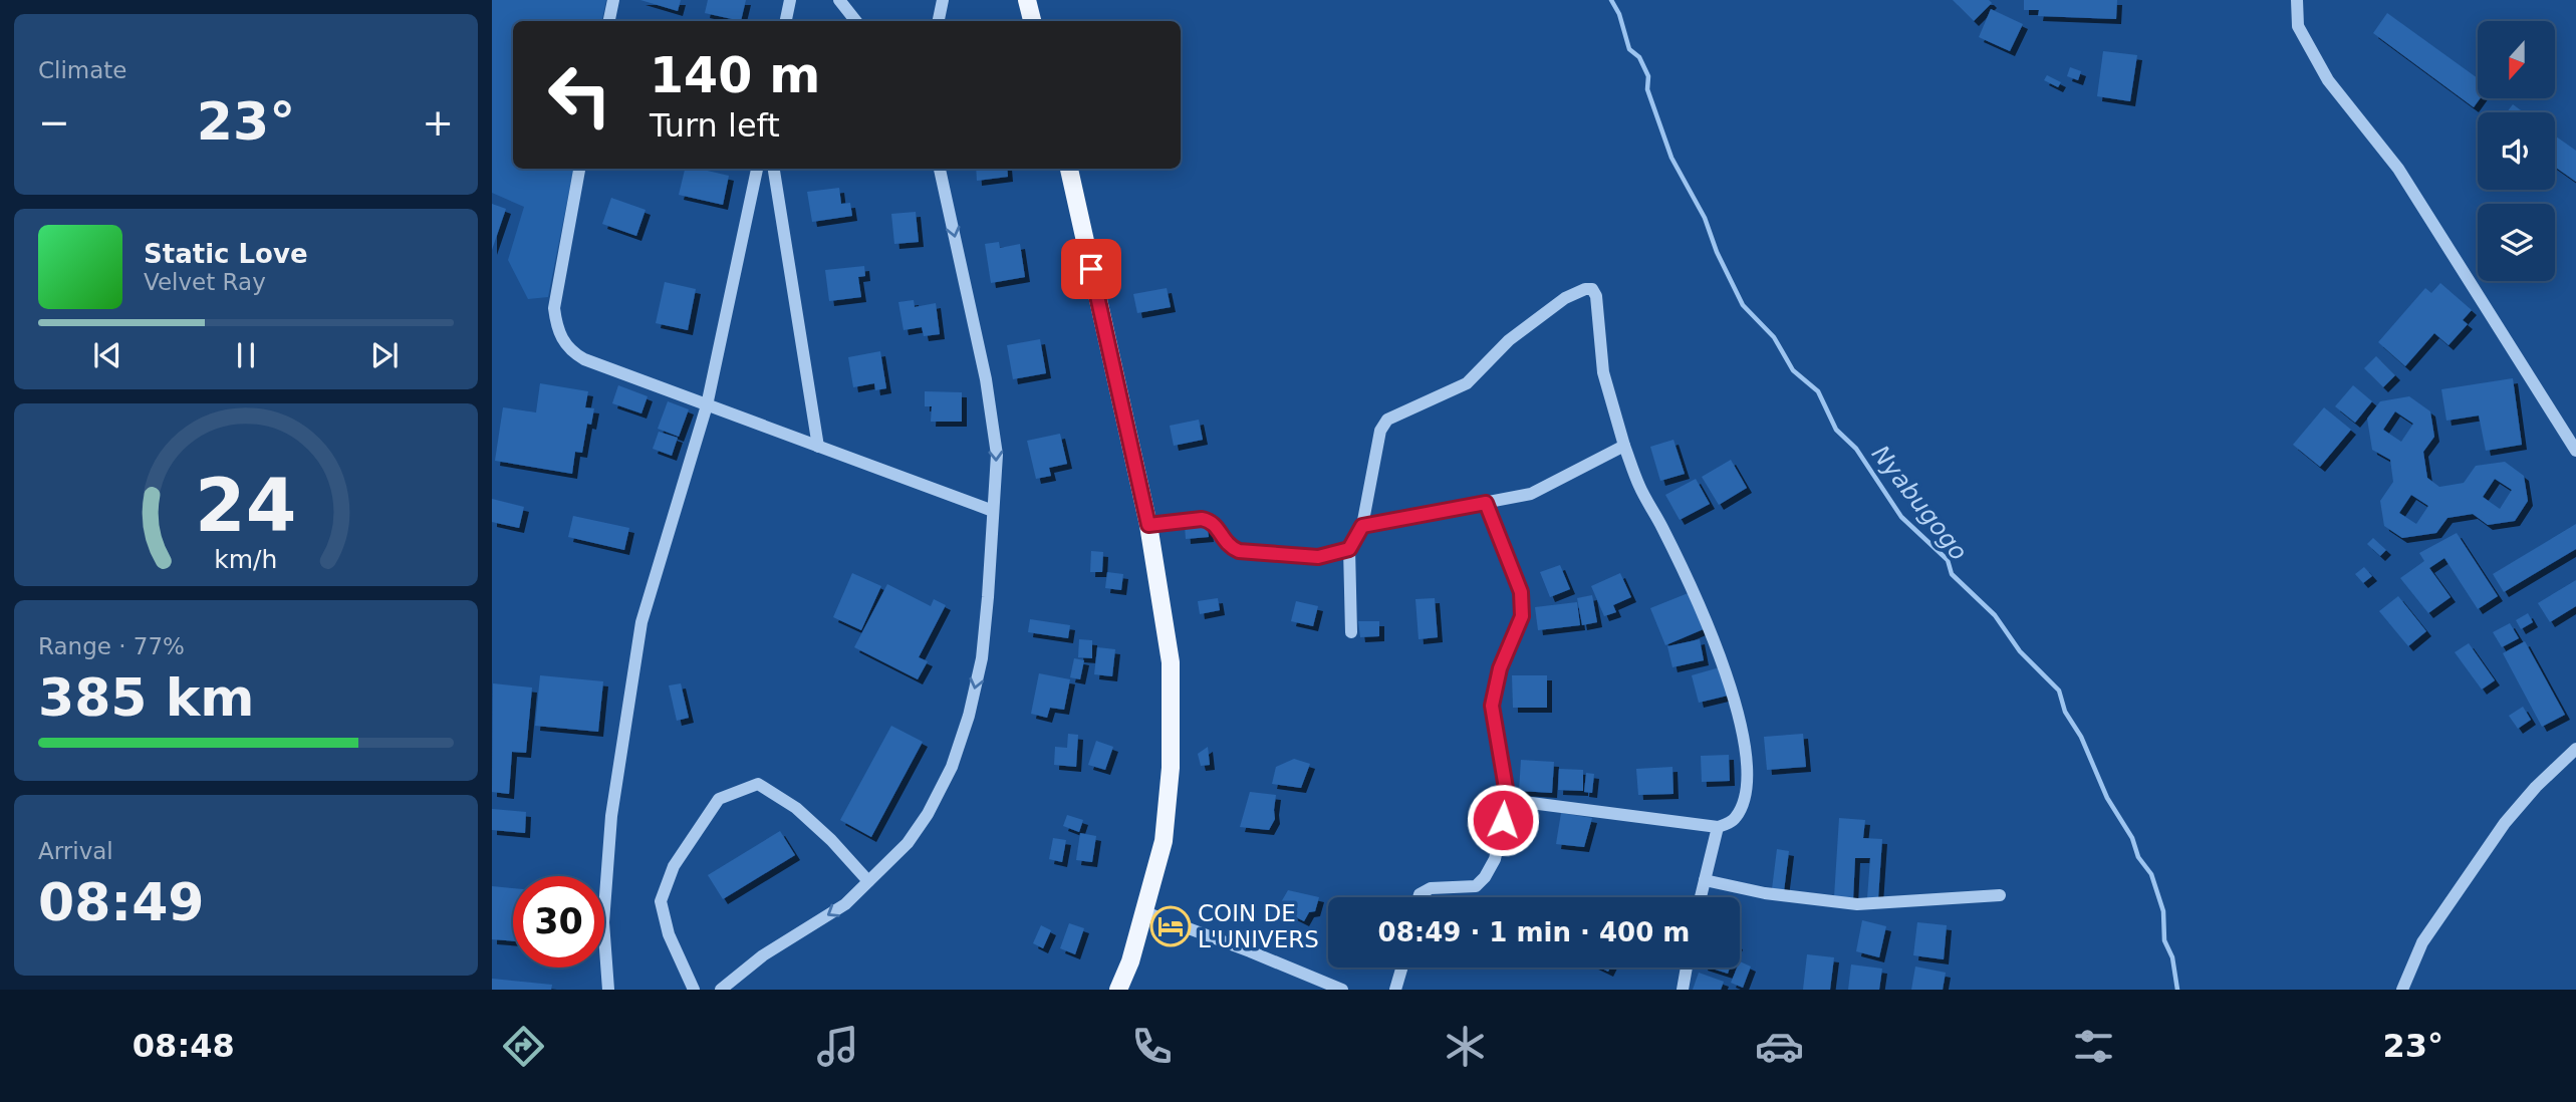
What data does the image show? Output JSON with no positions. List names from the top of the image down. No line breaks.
{"water":["Nyabugogo"],"places":{"hotel":["COIN DE L'UNIVERS"]},"north":"bottom","page":{"tile":["Climate",["Range · 77%","385 km"],["Arrival","08:49"]],"turn":["140 m","Turn left"],"heat":["−","23°","+"],"song":["Static Love","Velvet Ray"],"limit":"30","trip":"08:49 · 1 min · 400 m","tabs":["08:48","23°"],"gauge":["24","km/h"]}}
